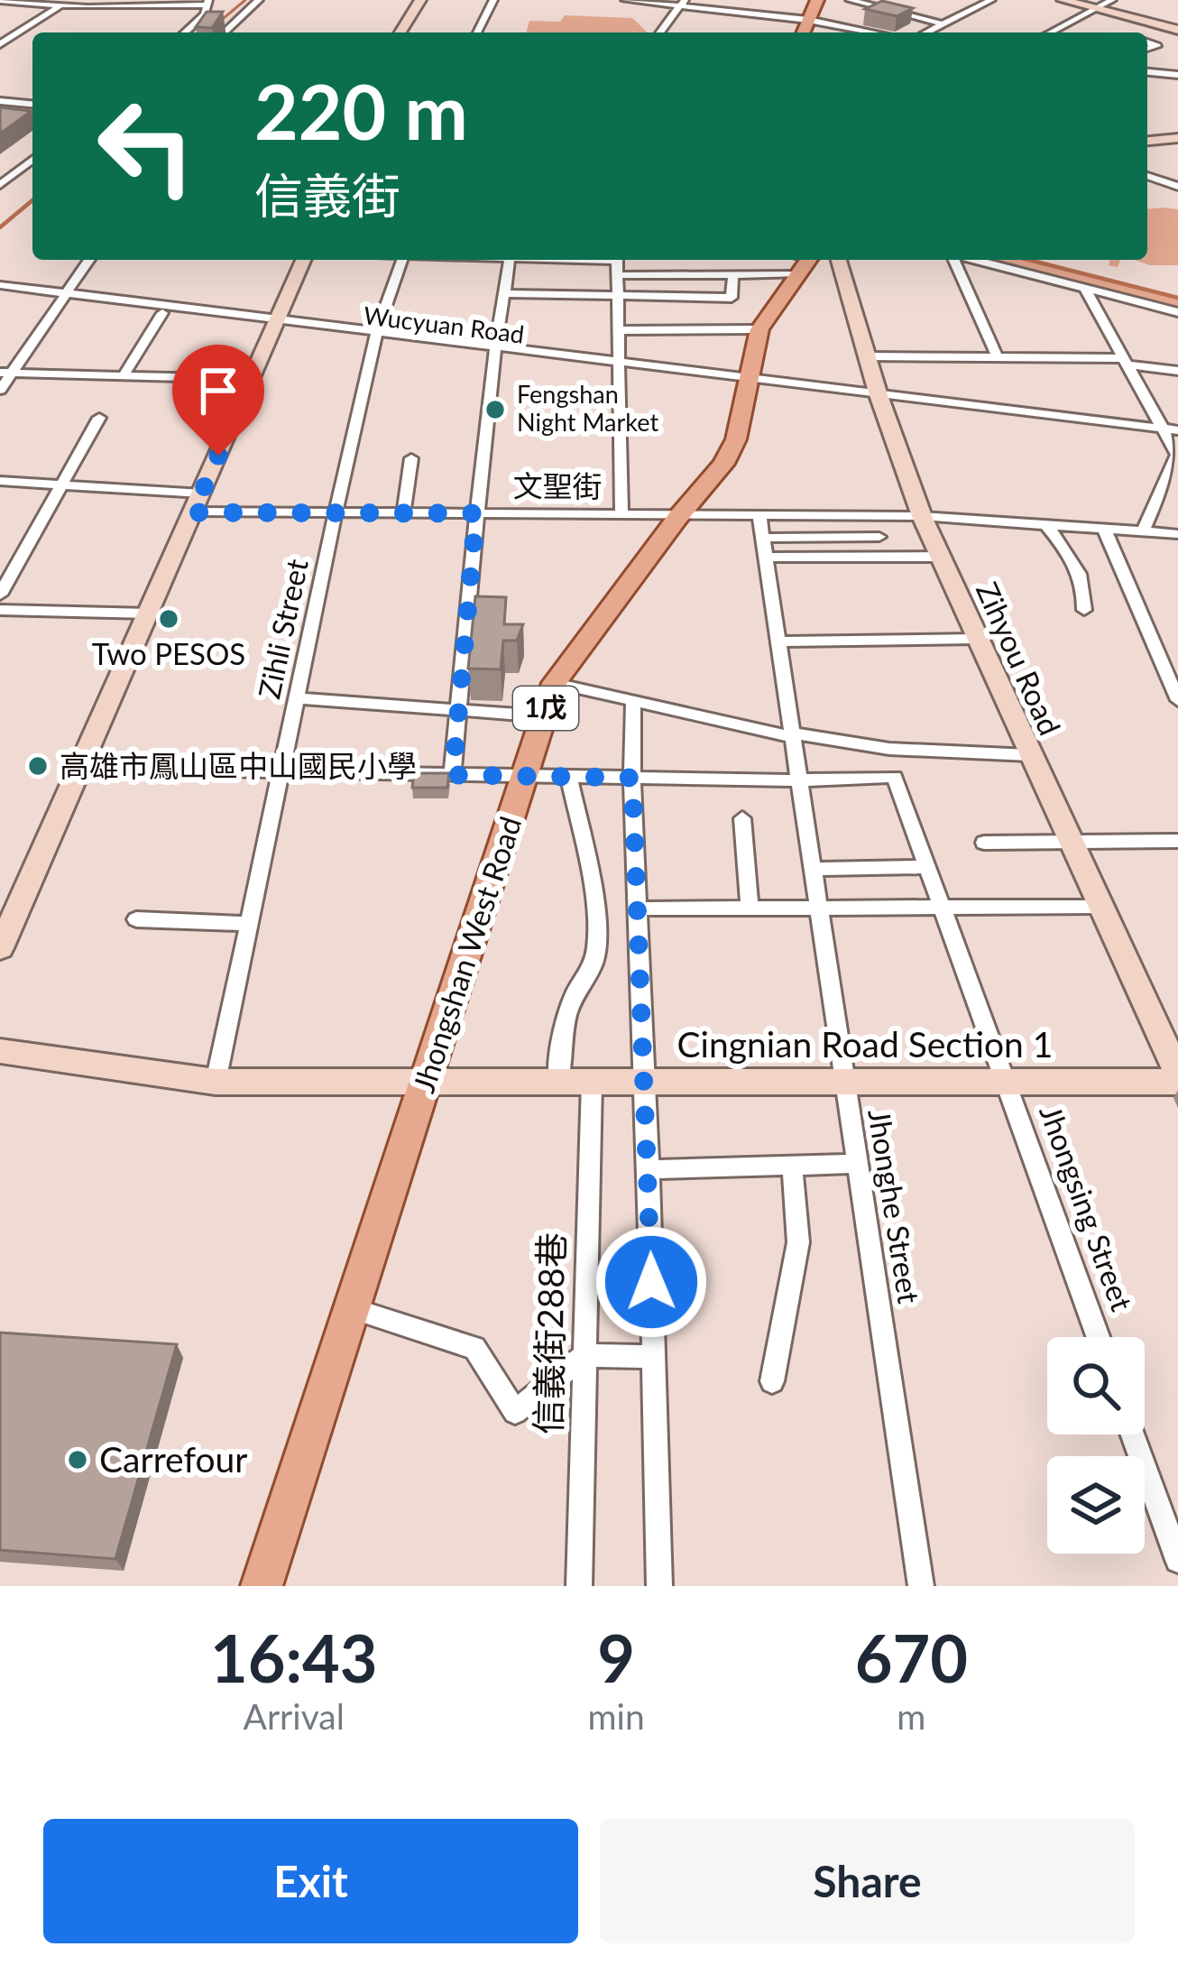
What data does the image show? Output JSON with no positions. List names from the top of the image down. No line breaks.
{"streets":{"main road":["1戊","Jhongshan West Road"],"street":["Wucyuan Road","文聖街","Zihli Street","Zihyou Road","Cingnian Road Section 1","Jhonghe Street","Jhongsing Street","信義街288巷"]},"crossings":[["Wucyuan Road","Zihli Street"],["Wucyuan Road","Zihyou Road"],["Wucyuan Road","Jhongshan West Road"],["文聖街","Zihli Street"],["文聖街","Zihyou Road"],["文聖街","Jhongshan West Road"],["文聖街","Jhonghe Street"],["Zihli Street","Cingnian Road Section 1"],["Jhongshan West Road","Cingnian Road Section 1"],["Cingnian Road Section 1","Jhonghe Street"],["Cingnian Road Section 1","Jhongsing Street"],["Cingnian Road Section 1","信義街288巷"],["Jhonghe Street","Jhongsing Street"]],"places":["Fengshan Night Market","Two PESOS","高雄市鳳山區中山國民小學","Carrefour"],"page":{"turn":["220 m","信義街"],"eta":["16:43","Arrival","9","min","670","m"],"buttons":["Exit","Share"]}}
